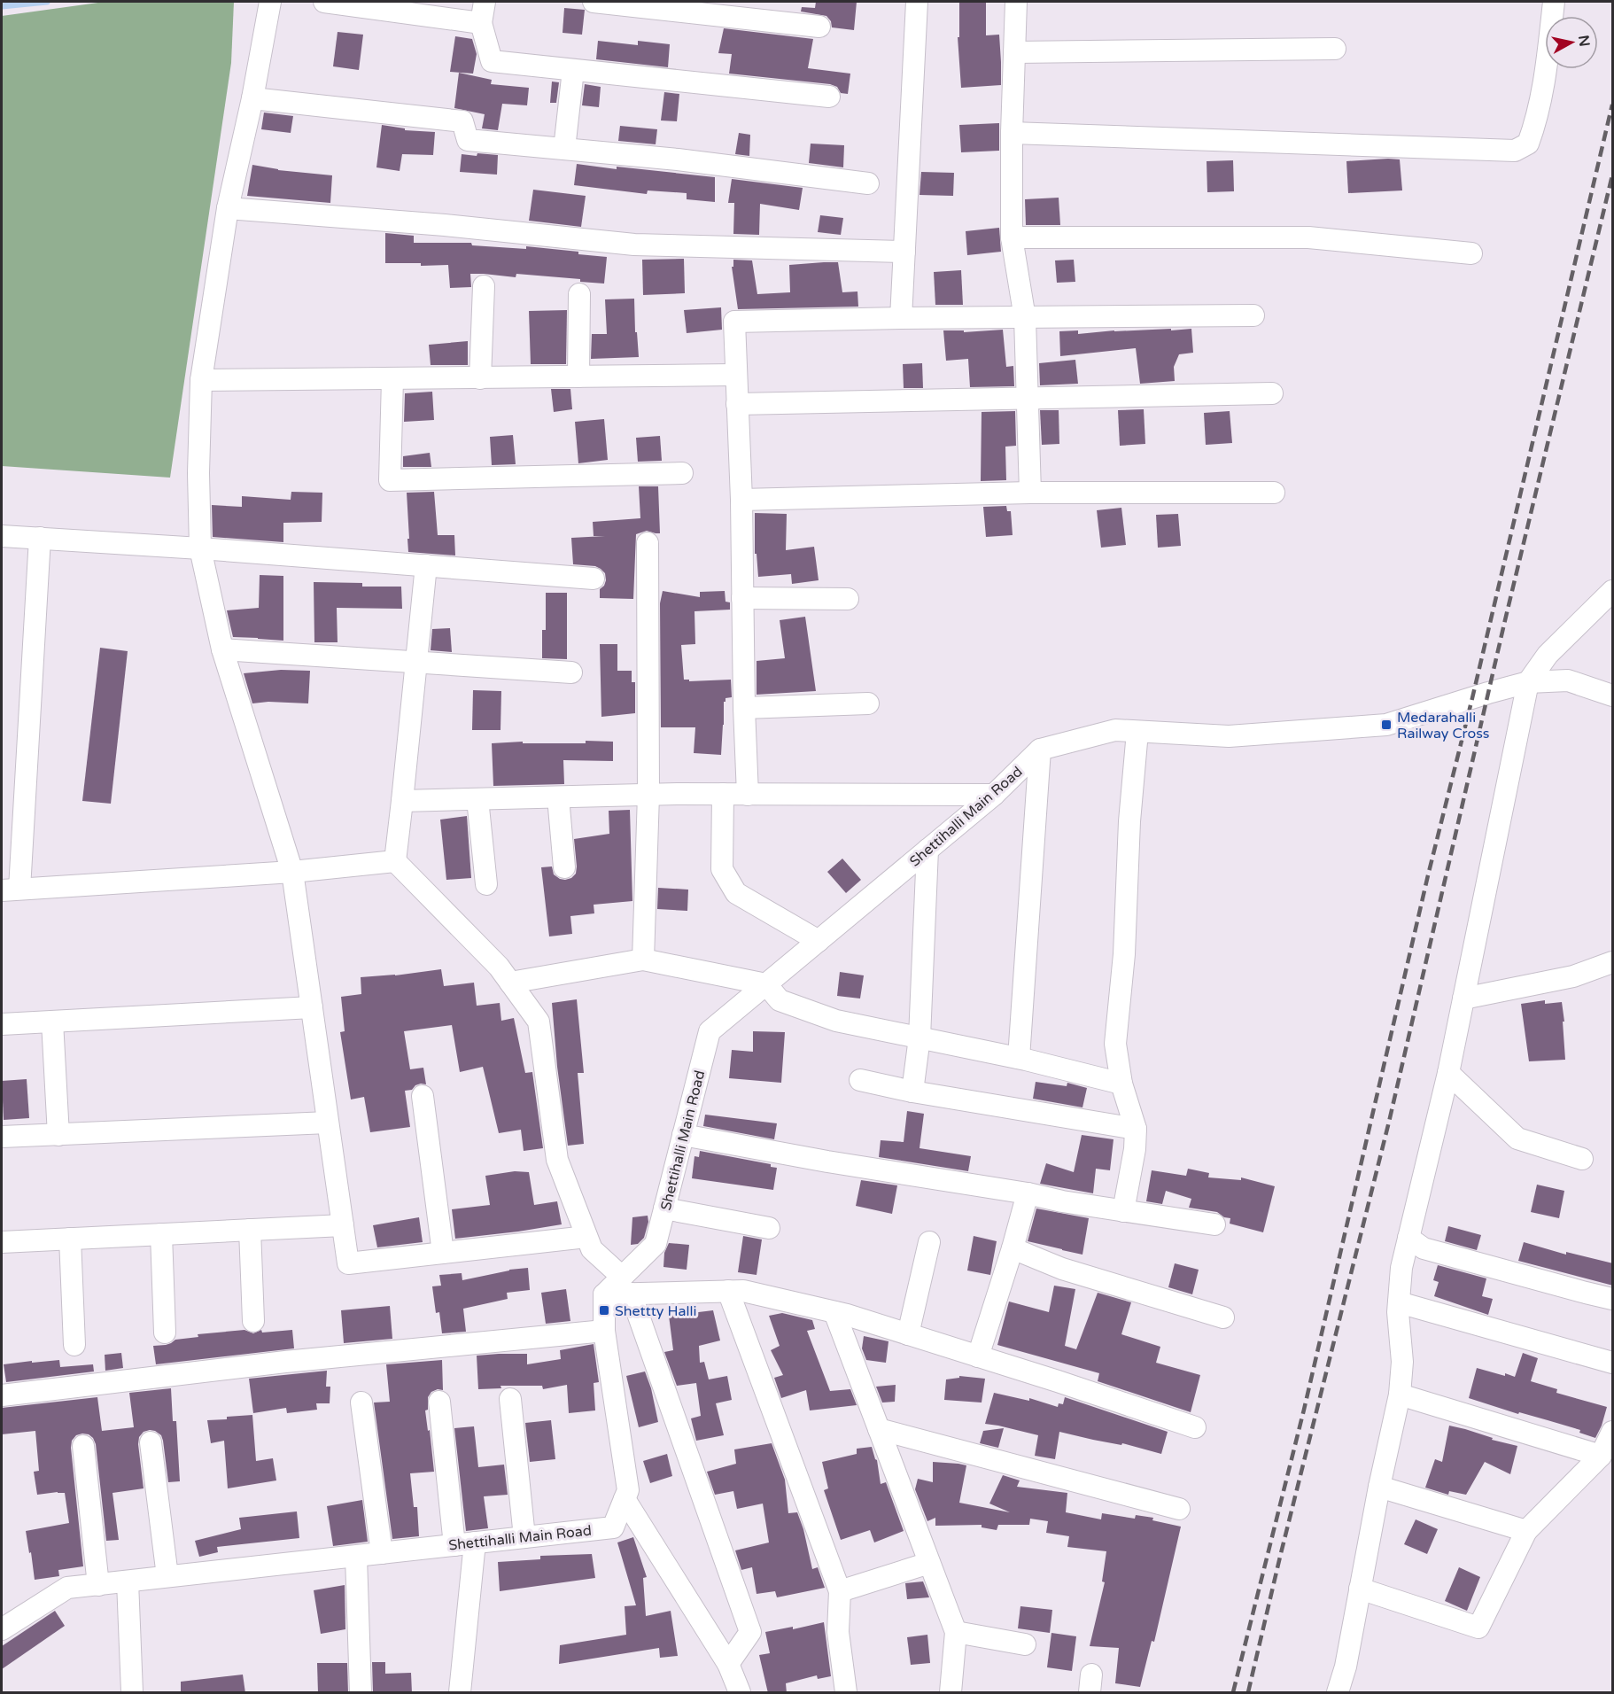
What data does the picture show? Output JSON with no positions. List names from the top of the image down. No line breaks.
{"streets":{"street":["Shettihalli Main Road"]},"places":{"transit":["Medarahalli Railway Cross","Shettty Halli"]},"north":"right"}
